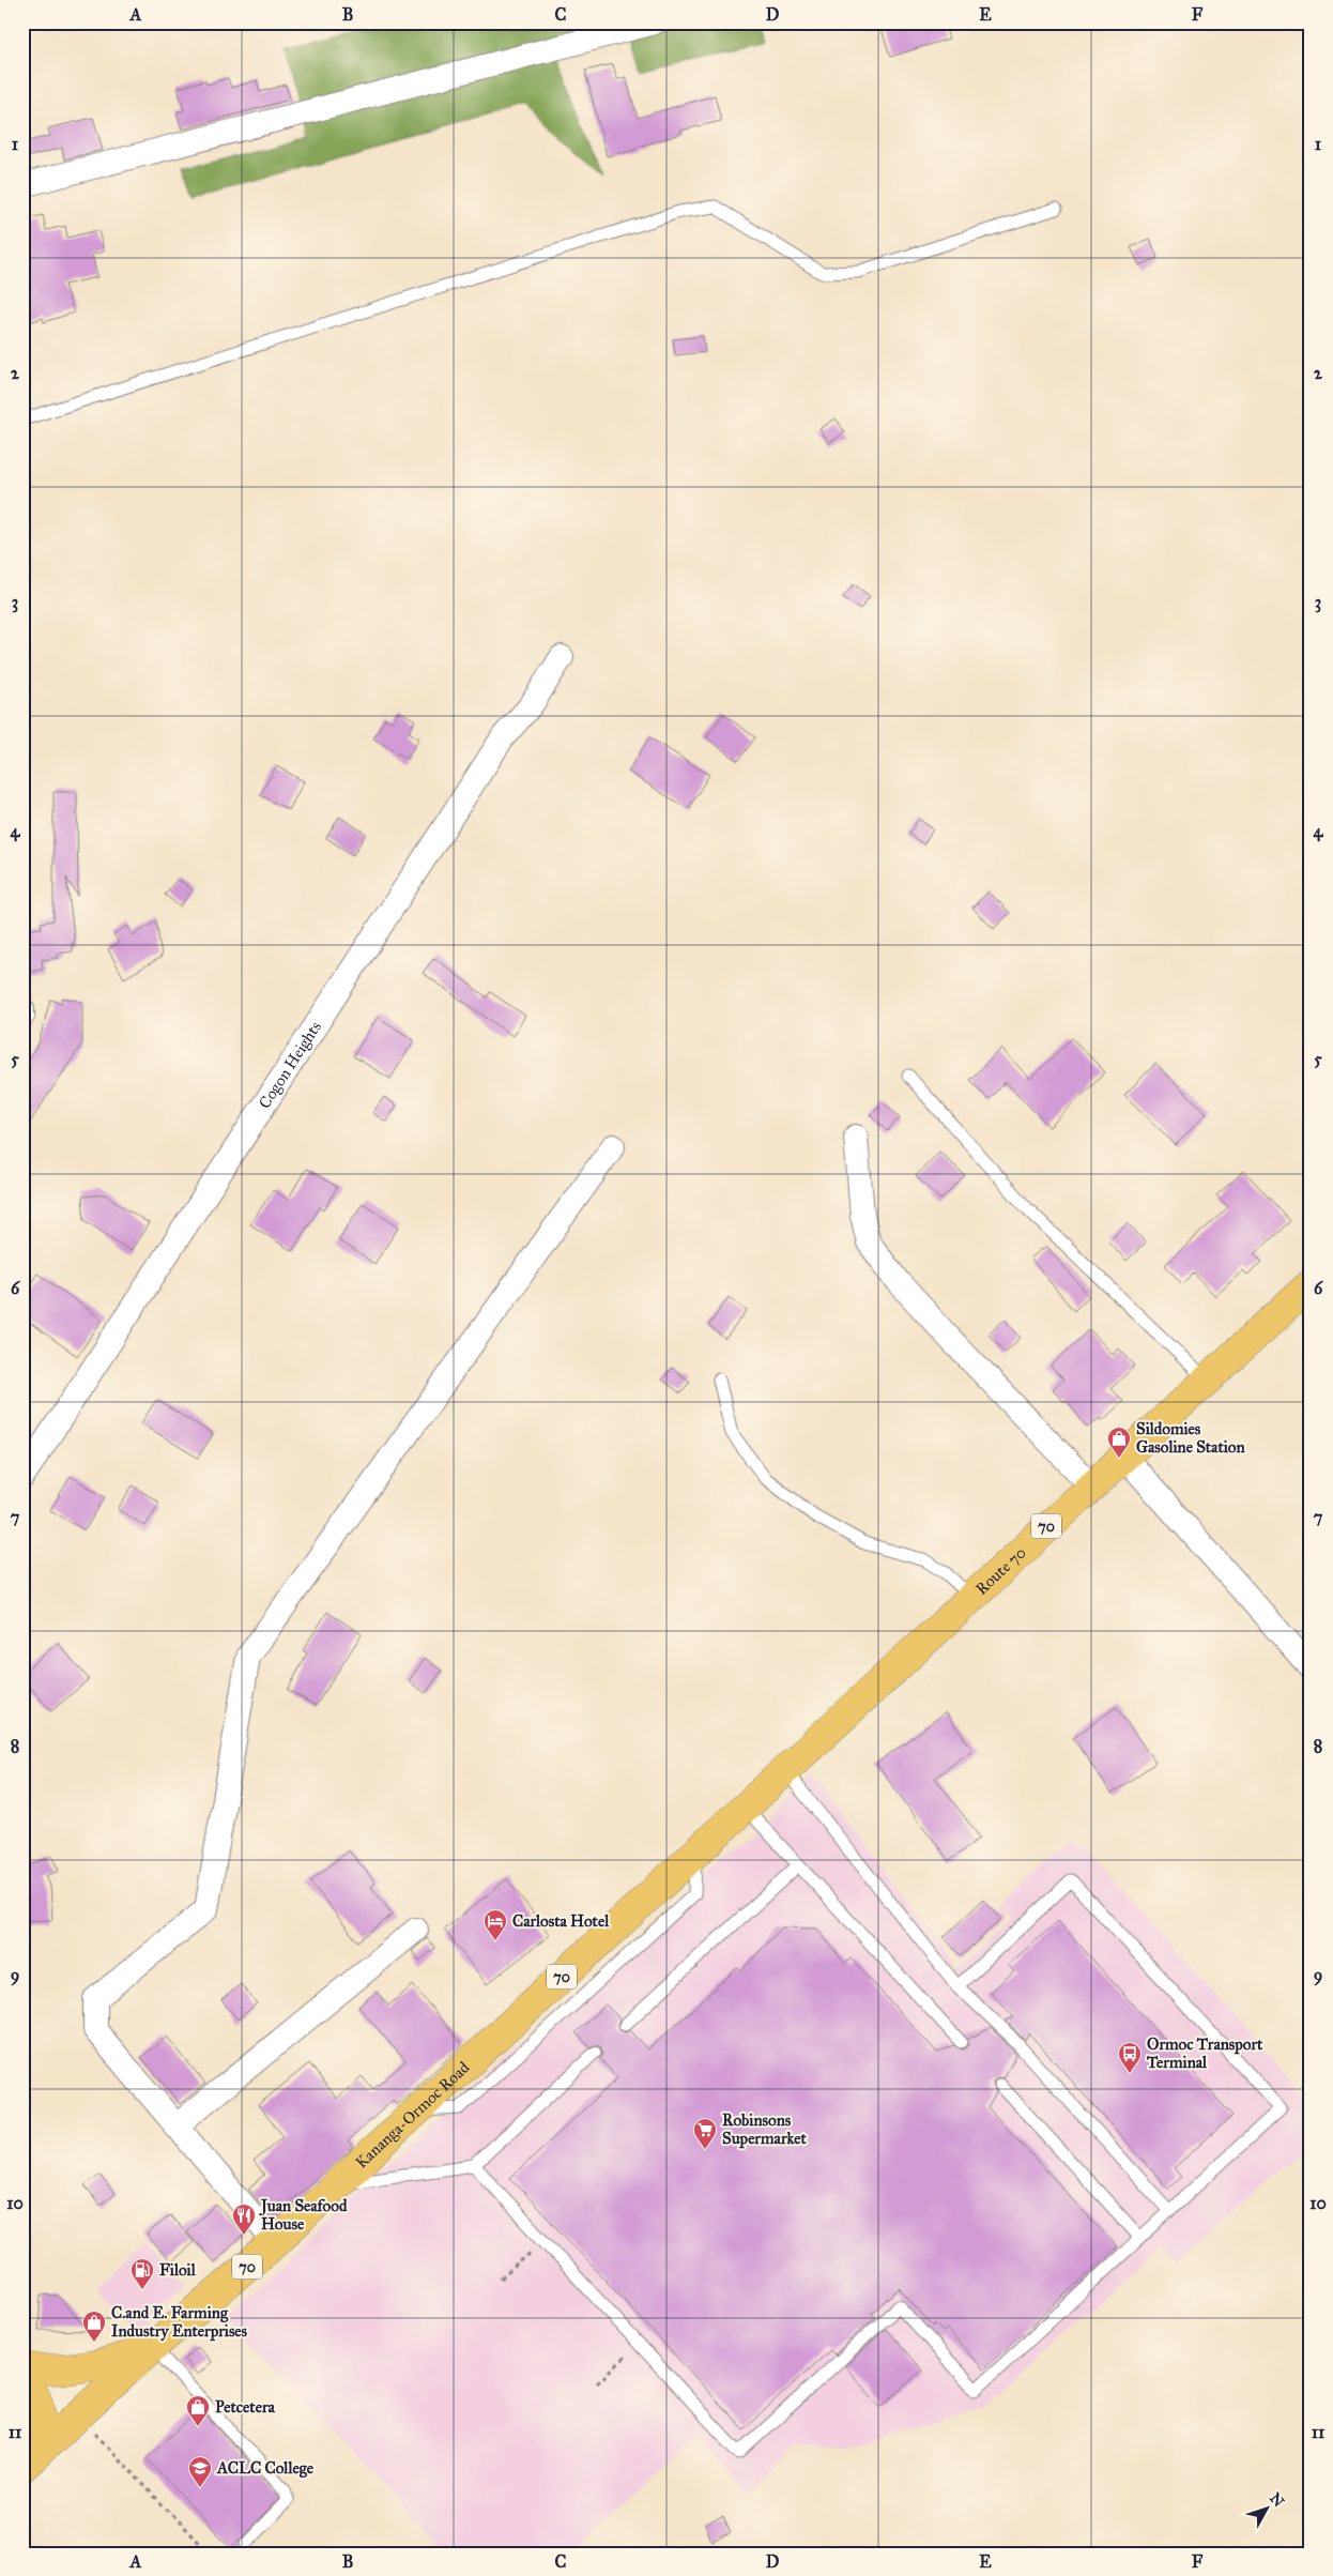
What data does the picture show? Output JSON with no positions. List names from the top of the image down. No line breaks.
{"streets":{"highway":["70","Route 70","Kananga-Ormoc Road"],"street":["Cogon Heights"]},"crossings":[["70","Kananga-Ormoc Road"],["Route 70","Kananga-Ormoc Road"]],"places":{"shop":["Sildomies Gasoline Station","C.and E. Farming Industry Enterprises","Petcetera"],"hotel":["Carlosta Hotel"],"bus stop":["Ormoc Transport Terminal"],"supermarket":["Robinsons Supermarket"],"restaurant":["Juan Seafood House"],"fuel station":["Filoil"],"school or university":["ACLC College"]},"north":"top right","grid":{"columns":["A","B","C","D","E","F"],"rows":["1","2","3","4","5","6","7","8","9","10","11"]}}
